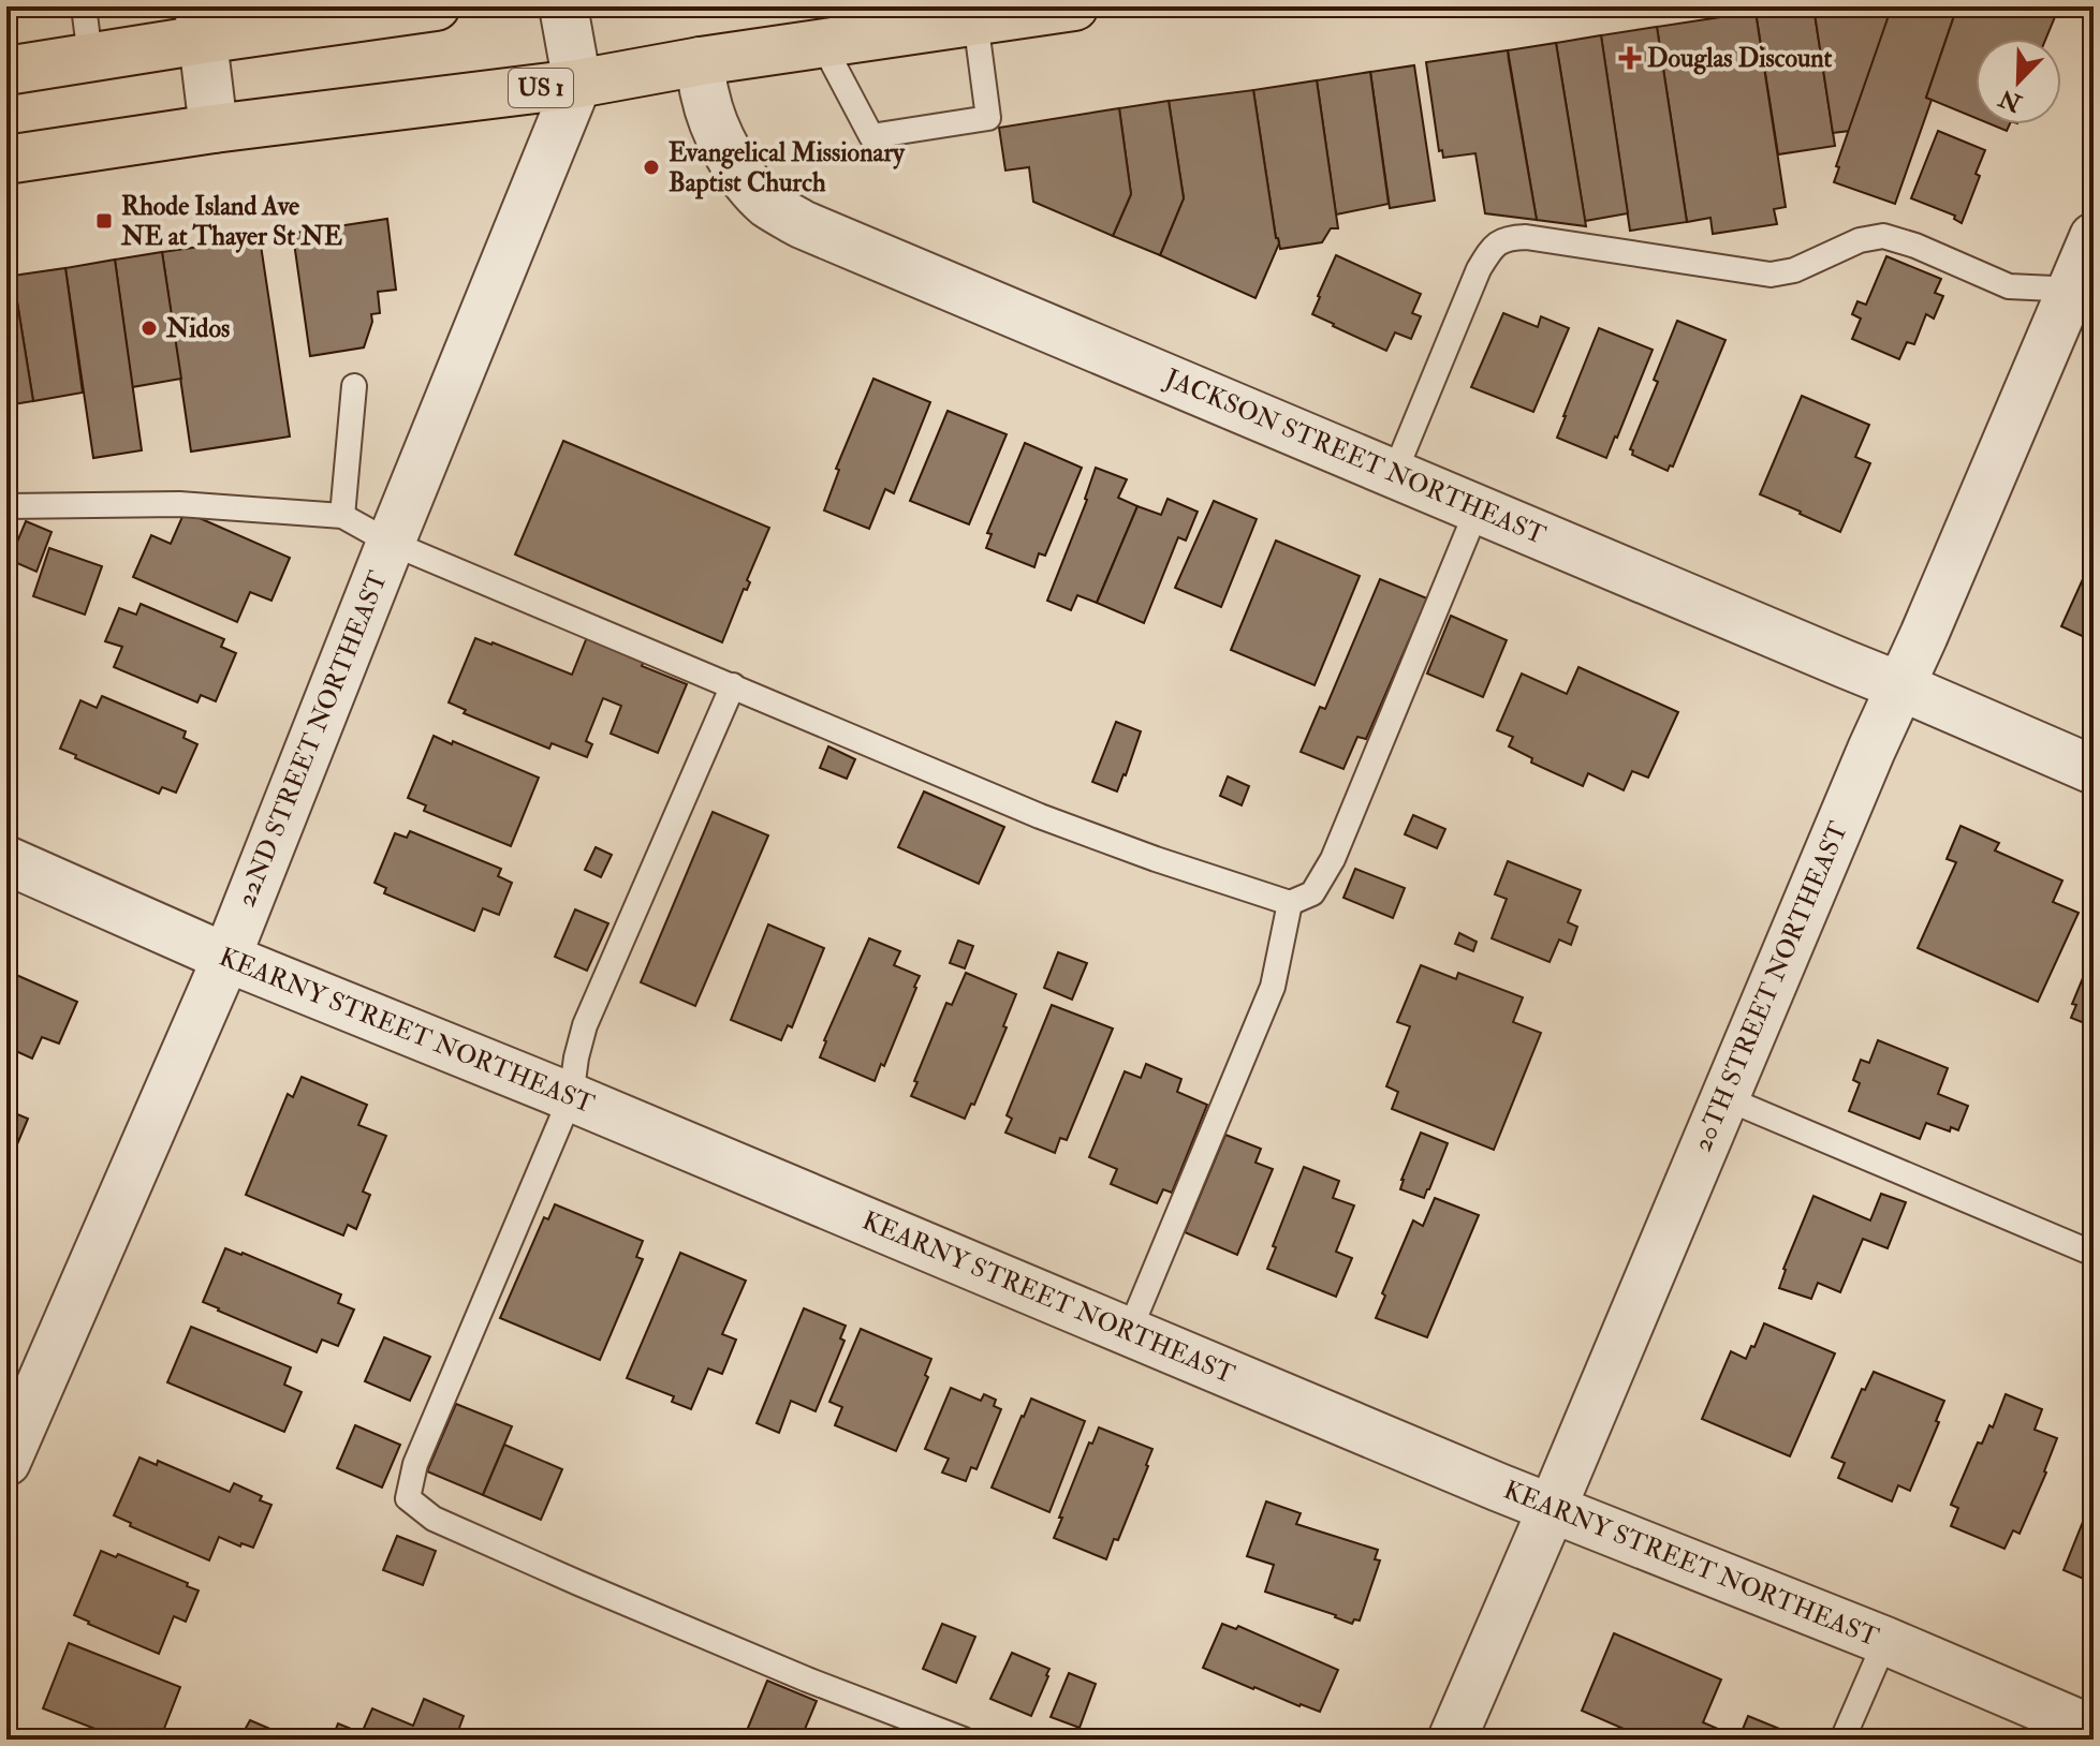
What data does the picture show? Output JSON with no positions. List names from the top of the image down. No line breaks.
{"streets":{"main road":["US 1"],"street":["JACKSON STREET NORTHEAST","22ND STREET NORTHEAST","20TH STREET NORTHEAST","KEARNY STREET NORTHEAST"]},"crossings":[["US 1","JACKSON STREET NORTHEAST"],["US 1","22ND STREET NORTHEAST"],["JACKSON STREET NORTHEAST","20TH STREET NORTHEAST"],["22ND STREET NORTHEAST","KEARNY STREET NORTHEAST"],["20TH STREET NORTHEAST","KEARNY STREET NORTHEAST"]],"places":{"health":["Douglas Discount"],"other":["Evangelical Missionary Baptist Church","Nidos"],"transit":["Rhode Island Ave NE at Thayer St NE"]},"north":"bottom left"}
